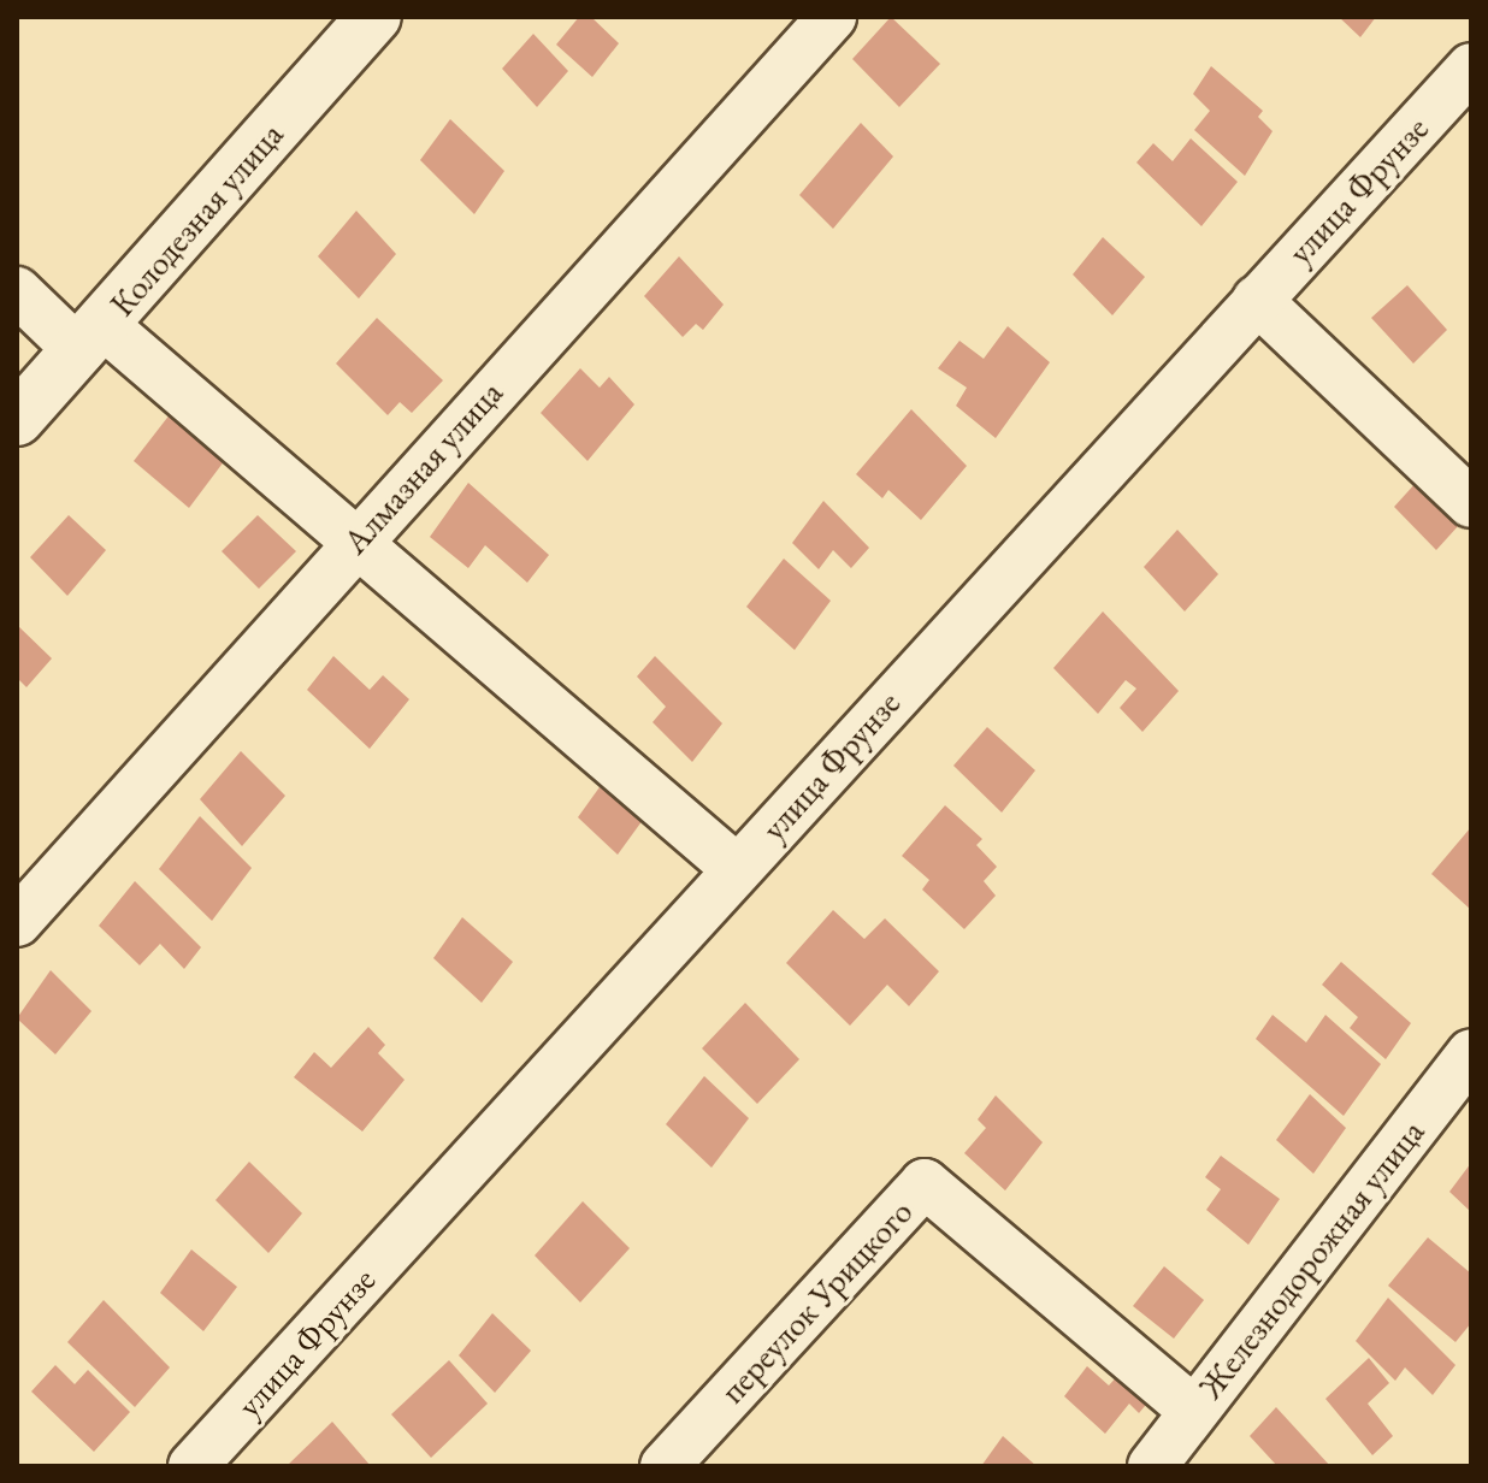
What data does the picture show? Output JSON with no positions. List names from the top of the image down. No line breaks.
{"streets":{"main road":["Колодезная улица"],"street":["улица Фрунзе","Алмазная улица","Железнодорожная улица","переулок Урицкого"]},"crossings":[["Железнодорожная улица","переулок Урицкого"]]}
